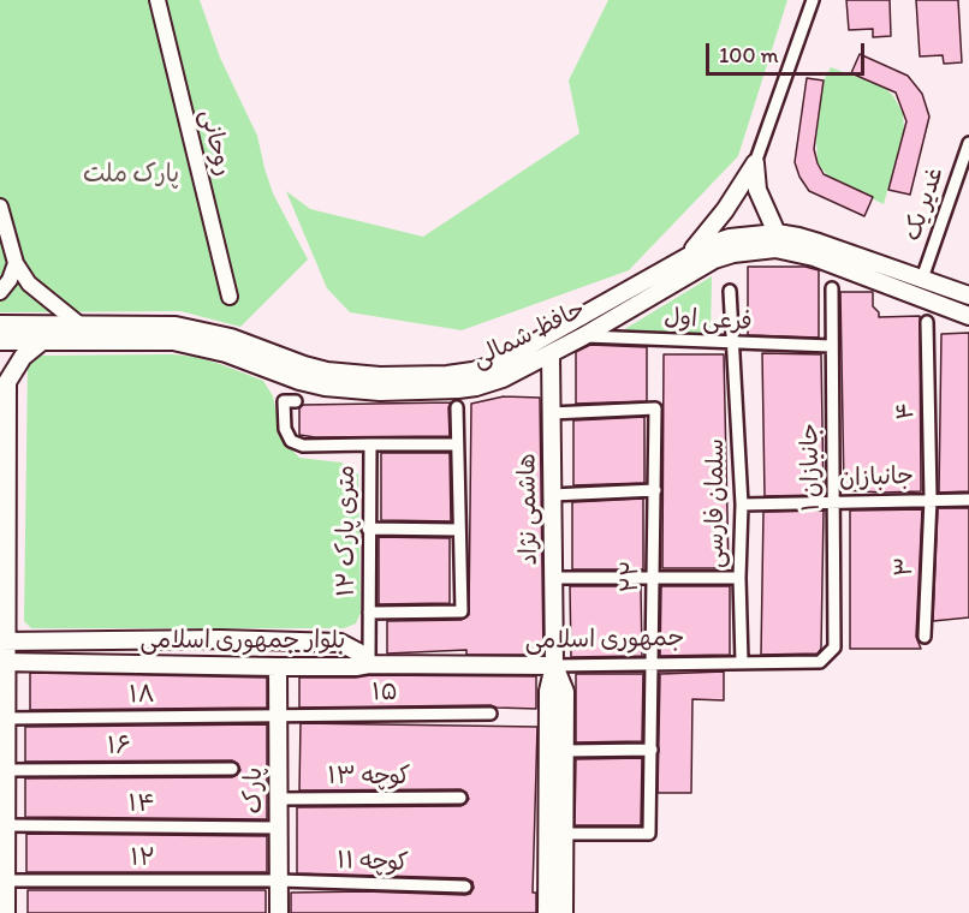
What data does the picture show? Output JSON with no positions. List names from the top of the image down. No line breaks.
{"streets":{"main road":["حافظ شمالی","هاشمی نژاد","جمهوری اسلامی","بلوار جمهوری اسلامی","پارک"],"street":["روحانی","غدیر یک","فرعی اول","۴","جانبازان ۱","جانبازان","سلمان فارسی","۱۲ متری پارک","۳","۲۲","۱۵","۱۸","۱۶","کوچه ۱۳","۱۴","۱۲","کوچه ۱۱"]},"crossings":[["غدیر یک","حافظ شمالی"],["فرعی اول","حافظ شمالی"],["فرعی اول","جانبازان ۱"],["فرعی اول","سلمان فارسی"],["حافظ شمالی","هاشمی نژاد"],["۴","جانبازان"],["۴","۳"],["جانبازان ۱","جانبازان"],["جانبازان ۱","جمهوری اسلامی"],["جانبازان","سلمان فارسی"],["جانبازان","۳"],["سلمان فارسی","جمهوری اسلامی"],["هاشمی نژاد","۲۲"],["هاشمی نژاد","جمهوری اسلامی"],["۱۲ متری پارک","جمهوری اسلامی"],["۱۲ متری پارک","بلوار جمهوری اسلامی"],["۲۲","جمهوری اسلامی"],["جمهوری اسلامی","بلوار جمهوری اسلامی"],["بلوار جمهوری اسلامی","پارک"],["۱۵","۱۸"],["۱۵","پارک"],["۱۸","پارک"],["کوچه ۱۳","پارک"],["پارک","۱۴"],["پارک","۱۲"],["پارک","کوچه ۱۱"],["۱۲","کوچه ۱۱"]],"parks":["پارک ملت"],"scale_bar":"100 m"}
